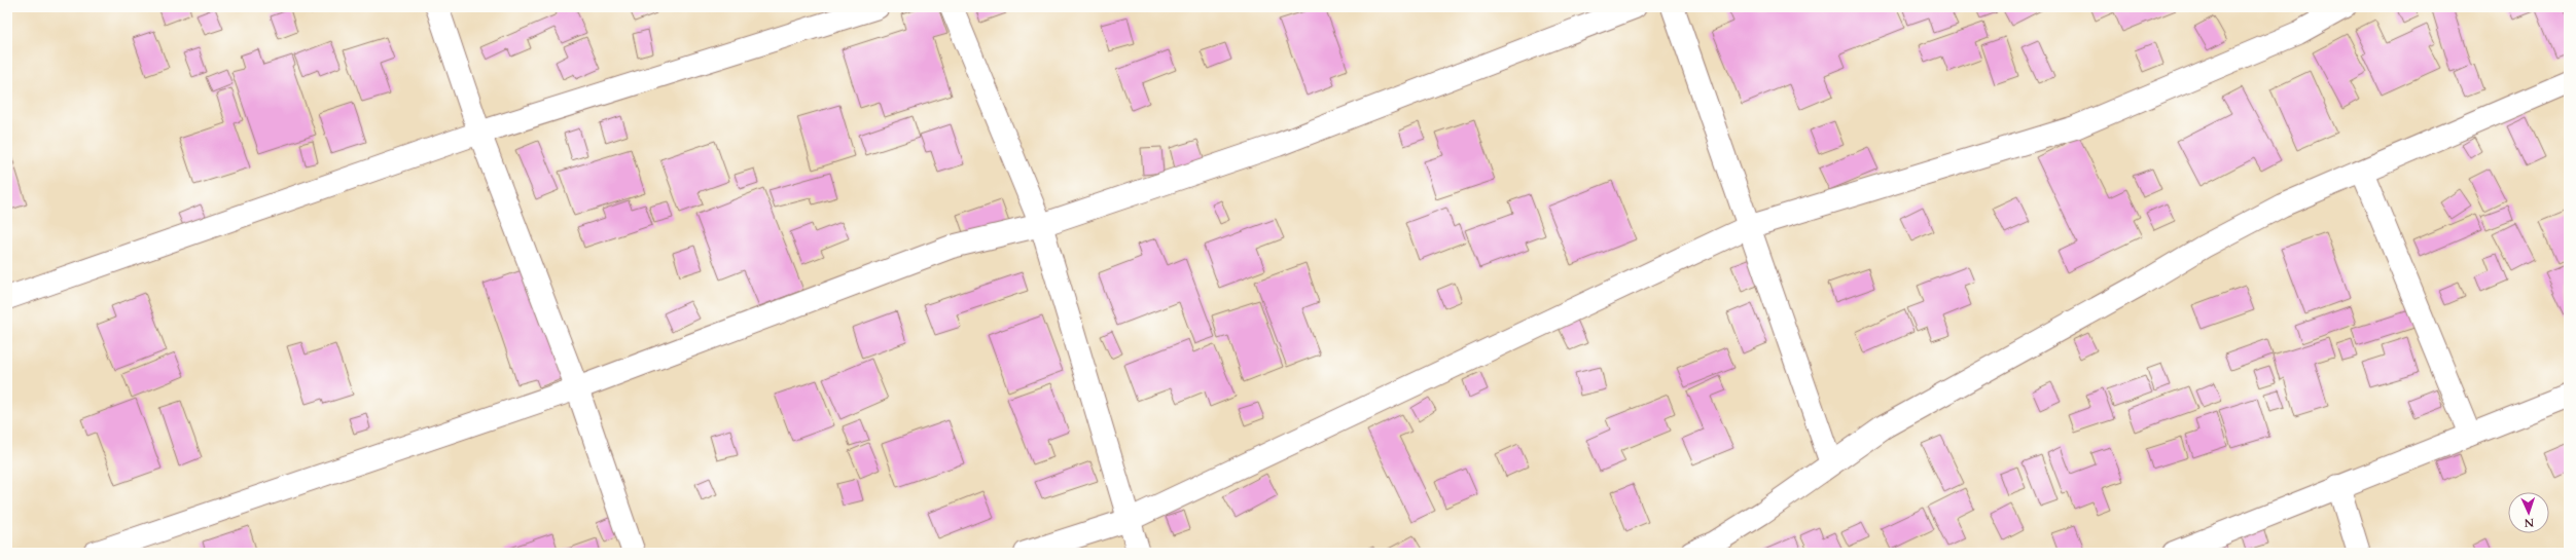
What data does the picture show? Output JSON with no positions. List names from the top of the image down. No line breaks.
{"north":"bottom"}
